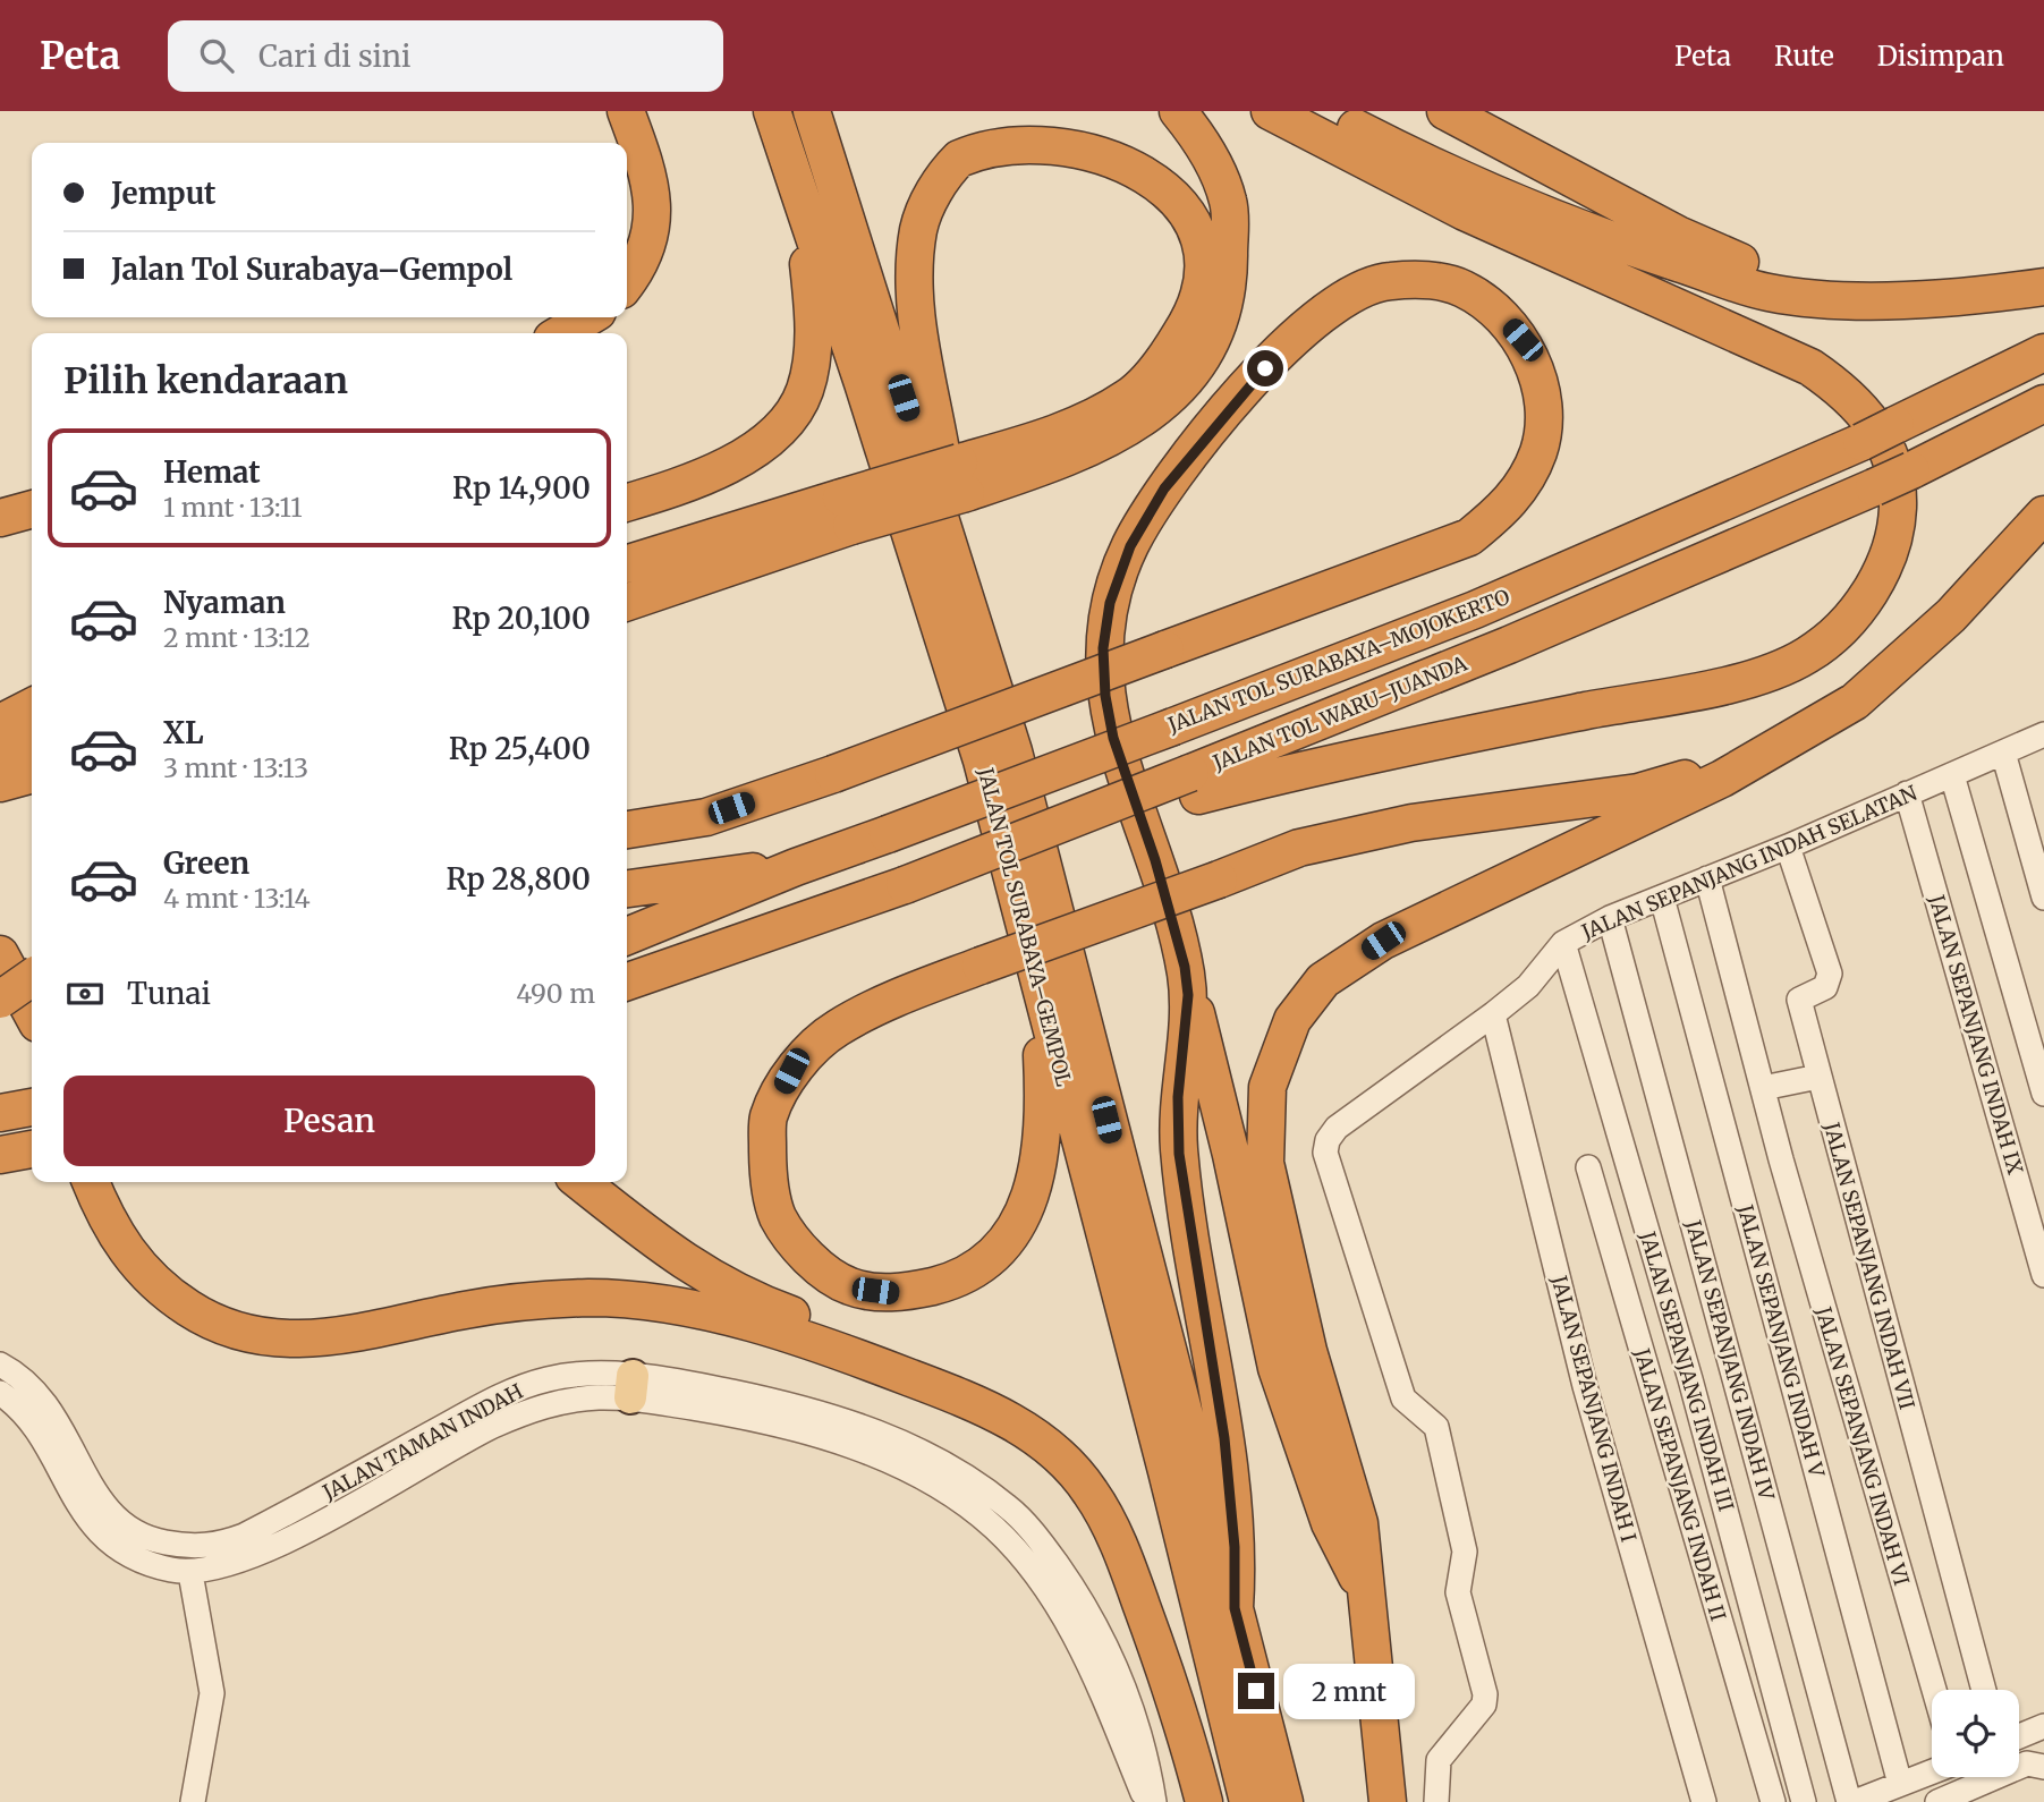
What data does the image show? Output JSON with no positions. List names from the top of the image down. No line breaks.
{"streets":{"highway":["JALAN TOL SURABAYA–MOJOKERTO","JALAN TOL WARU–JUANDA","JALAN TOL SURABAYA–GEMPOL"],"street":["JALAN SEPANJANG INDAH SELATAN","JALAN SEPANJANG INDAH IX","JALAN SEPANJANG INDAH VII","JALAN SEPANJANG INDAH V","JALAN SEPANJANG INDAH IV","JALAN SEPANJANG INDAH III","JALAN SEPANJANG INDAH I","JALAN TAMAN INDAH","JALAN SEPANJANG INDAH VI","JALAN SEPANJANG INDAH II"]},"crossings":[["JALAN SEPANJANG INDAH SELATAN","JALAN SEPANJANG INDAH IX"],["JALAN SEPANJANG INDAH SELATAN","JALAN SEPANJANG INDAH VII"],["JALAN SEPANJANG INDAH SELATAN","JALAN SEPANJANG INDAH V"],["JALAN SEPANJANG INDAH SELATAN","JALAN SEPANJANG INDAH IV"],["JALAN SEPANJANG INDAH SELATAN","JALAN SEPANJANG INDAH III"],["JALAN SEPANJANG INDAH SELATAN","JALAN SEPANJANG INDAH I"],["JALAN SEPANJANG INDAH SELATAN","JALAN SEPANJANG INDAH VI"]],"page":{"header":"Peta","search":"Cari di sini","nav":["Peta","Rute","Disimpan"],"banner":["Jemput","Jalan Tol Surabaya–Gempol"],"heading":"Pilih kendaraan","list":[{"name":"Hemat","note":"1 mnt · 13:11","value":"Rp 14,900"},{"name":"Nyaman","note":"2 mnt · 13:12","value":"Rp 20,100"},{"name":"XL","note":"3 mnt · 13:13","value":"Rp 25,400"},{"name":"Green","note":"4 mnt · 13:14","value":"Rp 28,800"}],"pay":["Tunai","490 m"],"buttons":"Pesan","bubble":"2 mnt"}}
